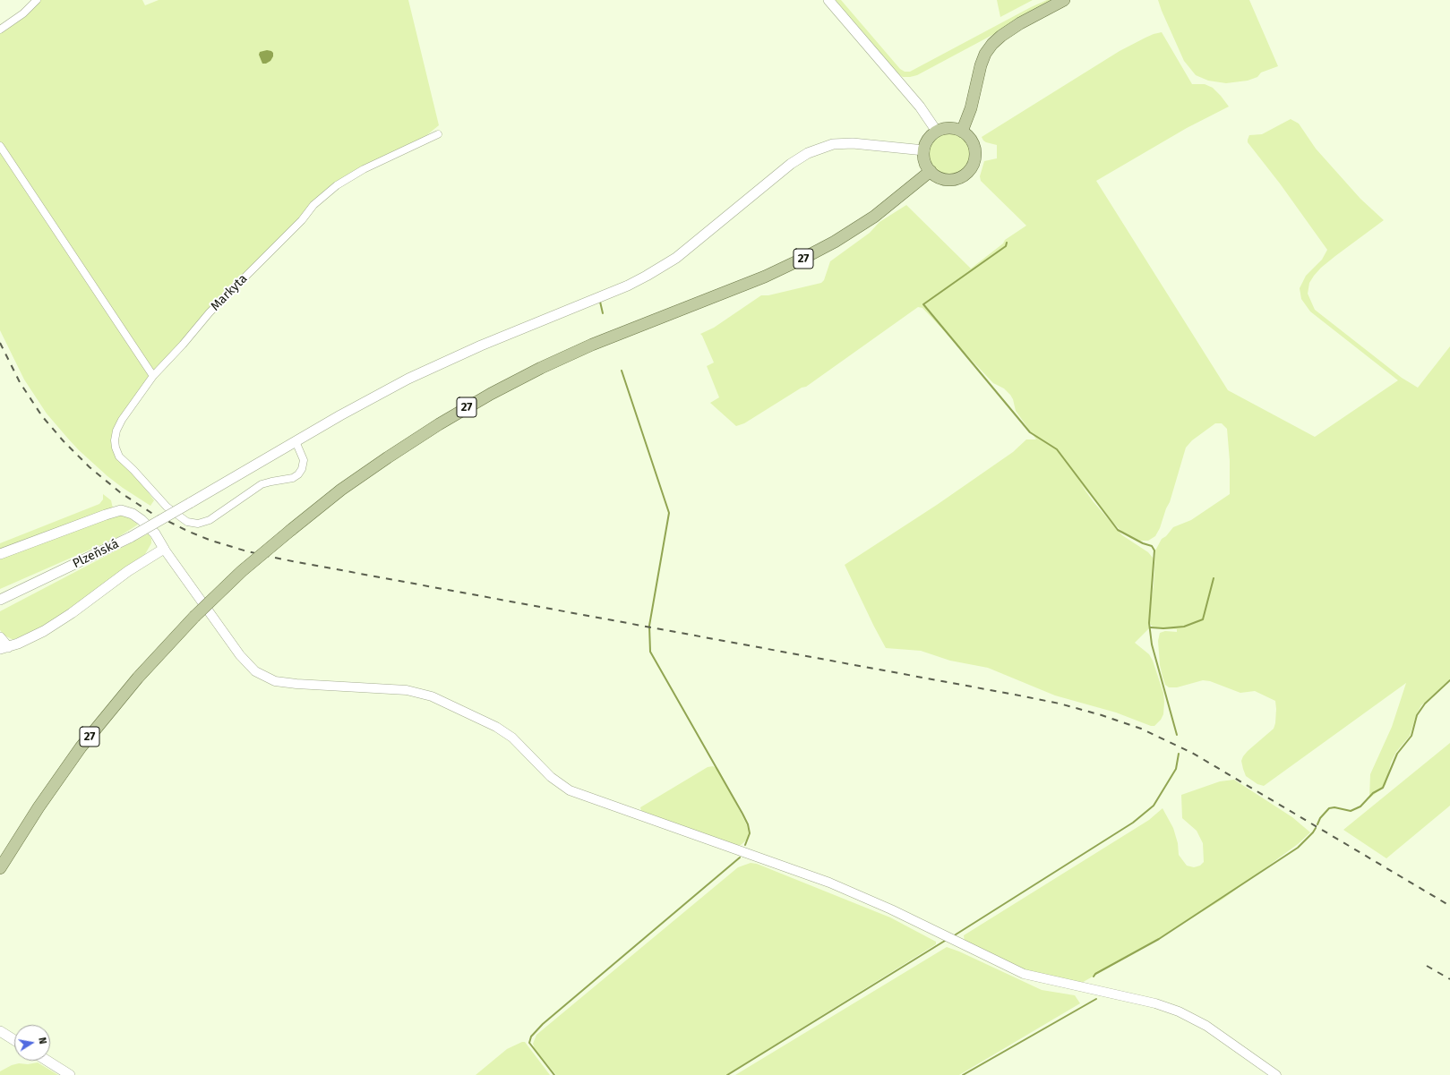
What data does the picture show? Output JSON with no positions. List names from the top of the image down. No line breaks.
{"streets":{"main road":["27","Plzeňská"],"street":["Markyta"]},"crossings":[["27","Plzeňská"],["Markyta","Plzeňská"]],"north":"right"}
